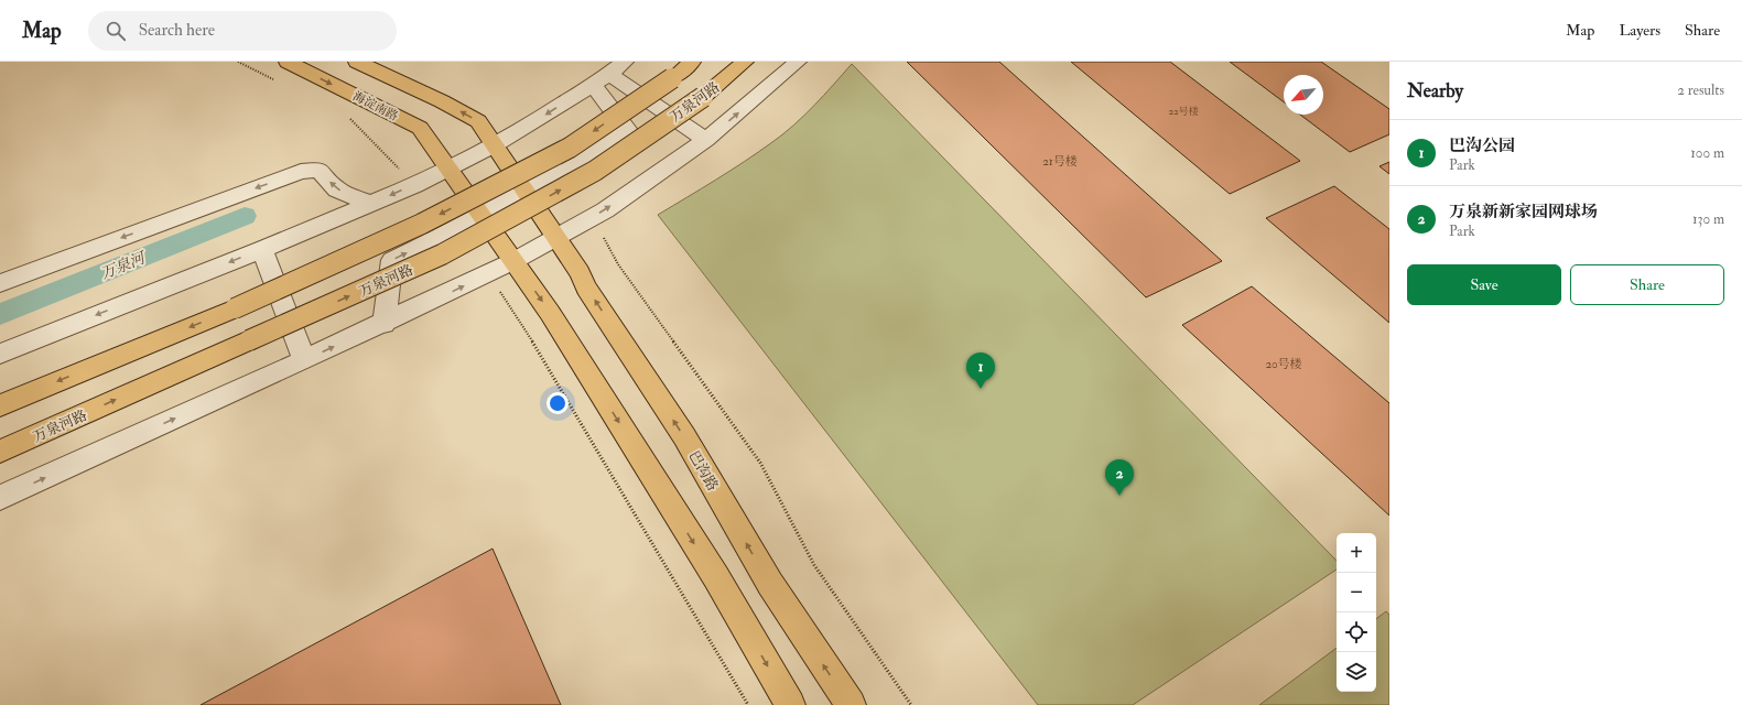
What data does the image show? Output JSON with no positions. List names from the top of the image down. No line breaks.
{"streets":{"main road":["万泉河路","海淀南路","巴沟路"]},"water":["万泉河"],"house_numbers":["22号楼","21号楼","20号楼"],"north":"bottom left","page":{"header":"Map","search":"Search here","nav":["Map","Layers","Share"],"heading":["Nearby","2 results"],"list":[{"mark":"1","name":"巴沟公园","note":"Park","value":"100 m"},{"mark":"2","name":"万泉新新家园网球场","note":"Park","value":"130 m"}],"buttons":["Save","Share"],"pins":["1","2"],"map_buttons":["+","−"]}}
